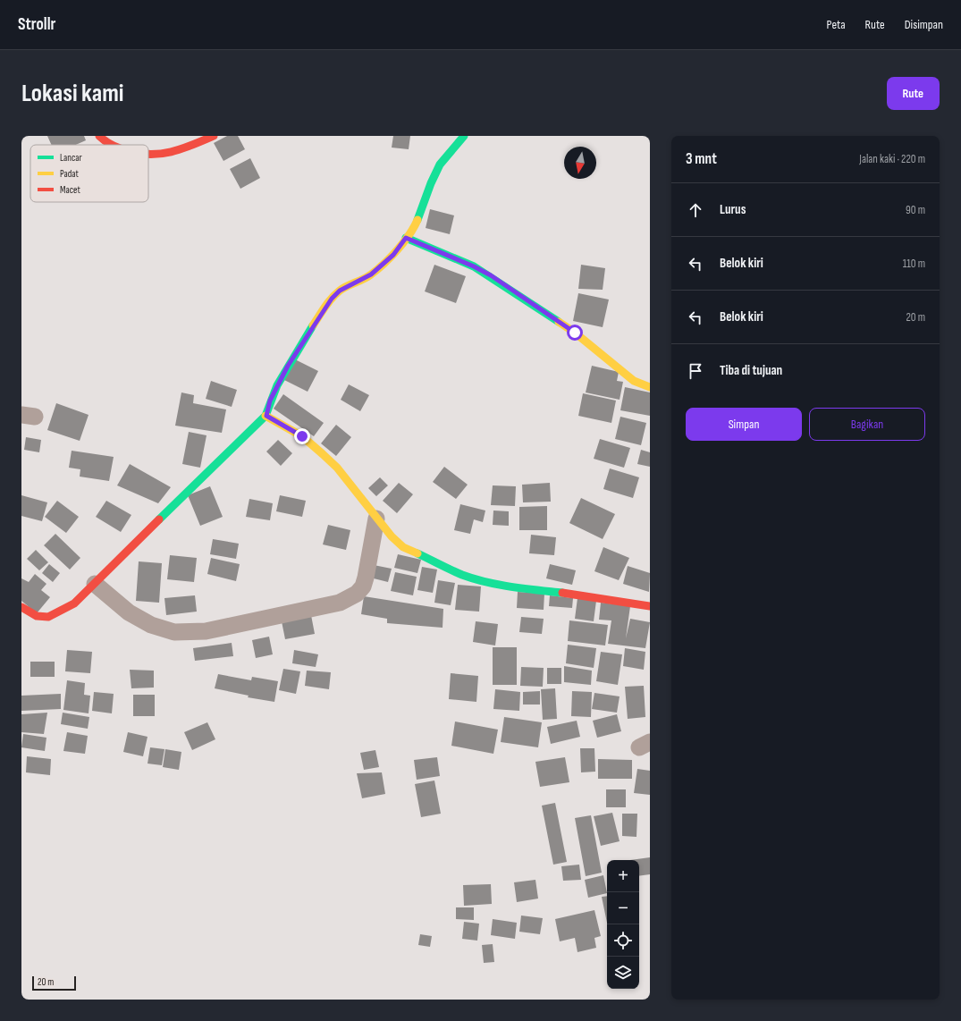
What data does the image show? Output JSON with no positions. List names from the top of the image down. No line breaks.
{"legend":["Lancar","Padat","Macet"],"scale_bar":"20 m","north":"bottom","page":{"header":"Strollr","nav":["Peta","Rute","Disimpan"],"buttons":["Rute",["Simpan","Bagikan"]],"title":"Lokasi kami","heading":["3 mnt","Jalan kaki · 220 m"],"list":[["Lurus","90 m"],["Belok kiri","110 m"],["Belok kiri","20 m"],"Tiba di tujuan"],"map_buttons":["+","−"],"scale":"20 m"}}
